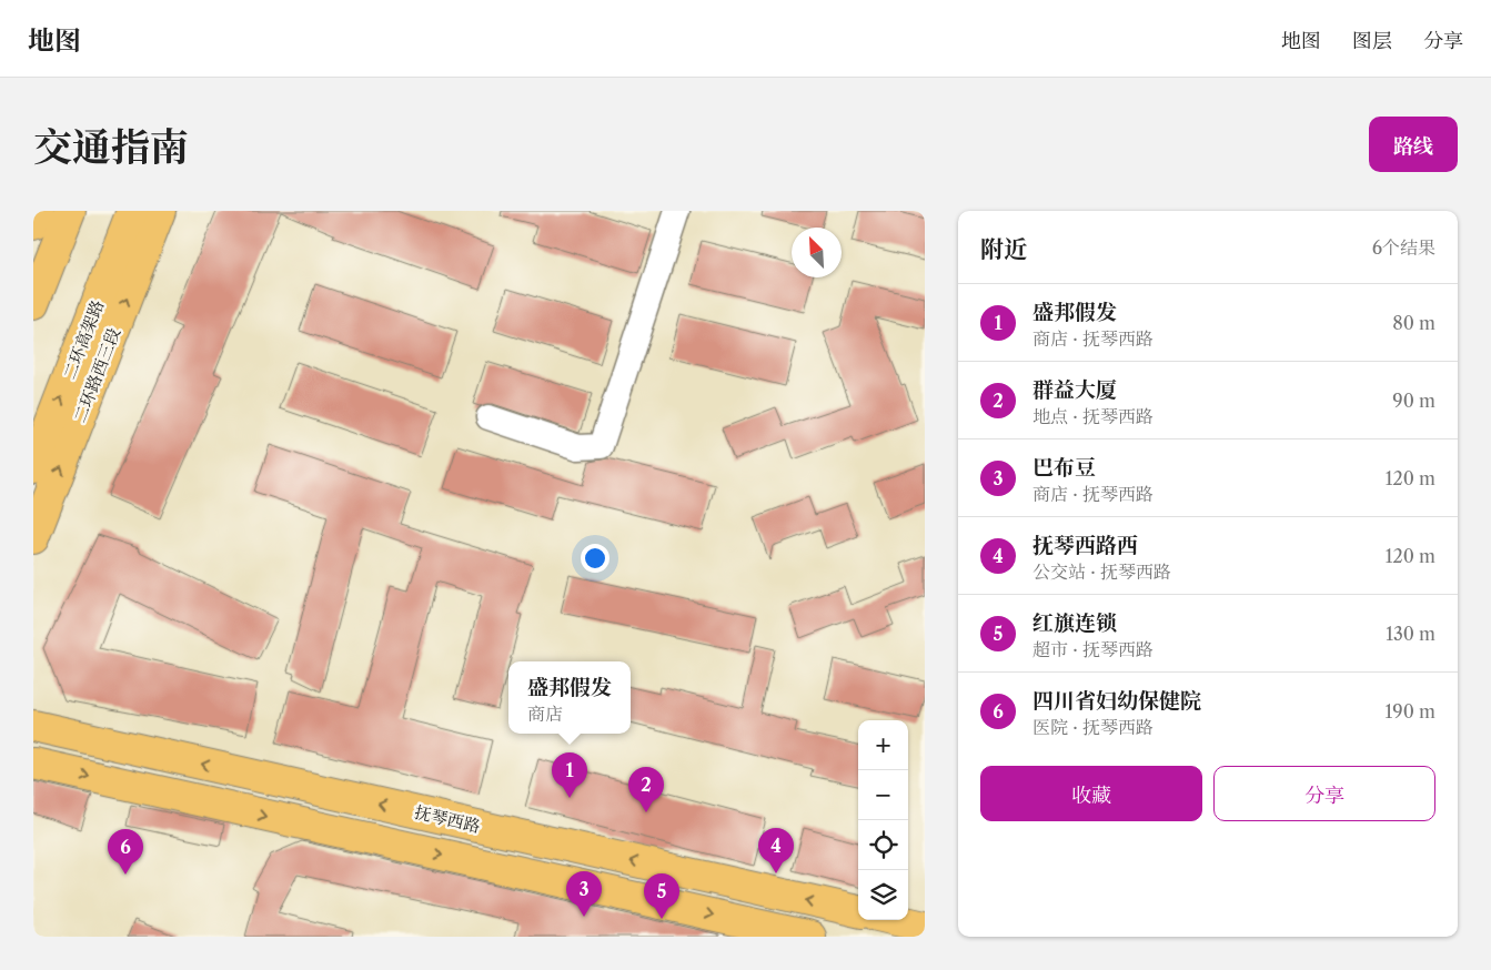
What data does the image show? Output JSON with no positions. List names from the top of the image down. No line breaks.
{"streets":{"main road":["二环高架路","二环路西三段","抚琴西路"]},"north":"top left","page":{"header":"地图","nav":["地图","图层","分享"],"title":"交通指南","buttons":["路线",["收藏","分享"]],"heading":["附近","6个结果"],"list":[{"mark":"1","name":"盛邦假发","note":"商店 · 抚琴西路","value":"80 m"},{"mark":"2","name":"群益大厦","note":"地点 · 抚琴西路","value":"90 m"},{"mark":"3","name":"巴布豆","note":"商店 · 抚琴西路","value":"120 m"},{"mark":"4","name":"抚琴西路西","note":"公交站 · 抚琴西路","value":"120 m"},{"mark":"5","name":"红旗连锁","note":"超市 · 抚琴西路","value":"130 m"},{"mark":"6","name":"四川省妇幼保健院","note":"医院 · 抚琴西路","value":"190 m"}],"popup":["盛邦假发","商店"],"map_buttons":["+","−"],"pins":["1","2","4","6","3","5"]}}
